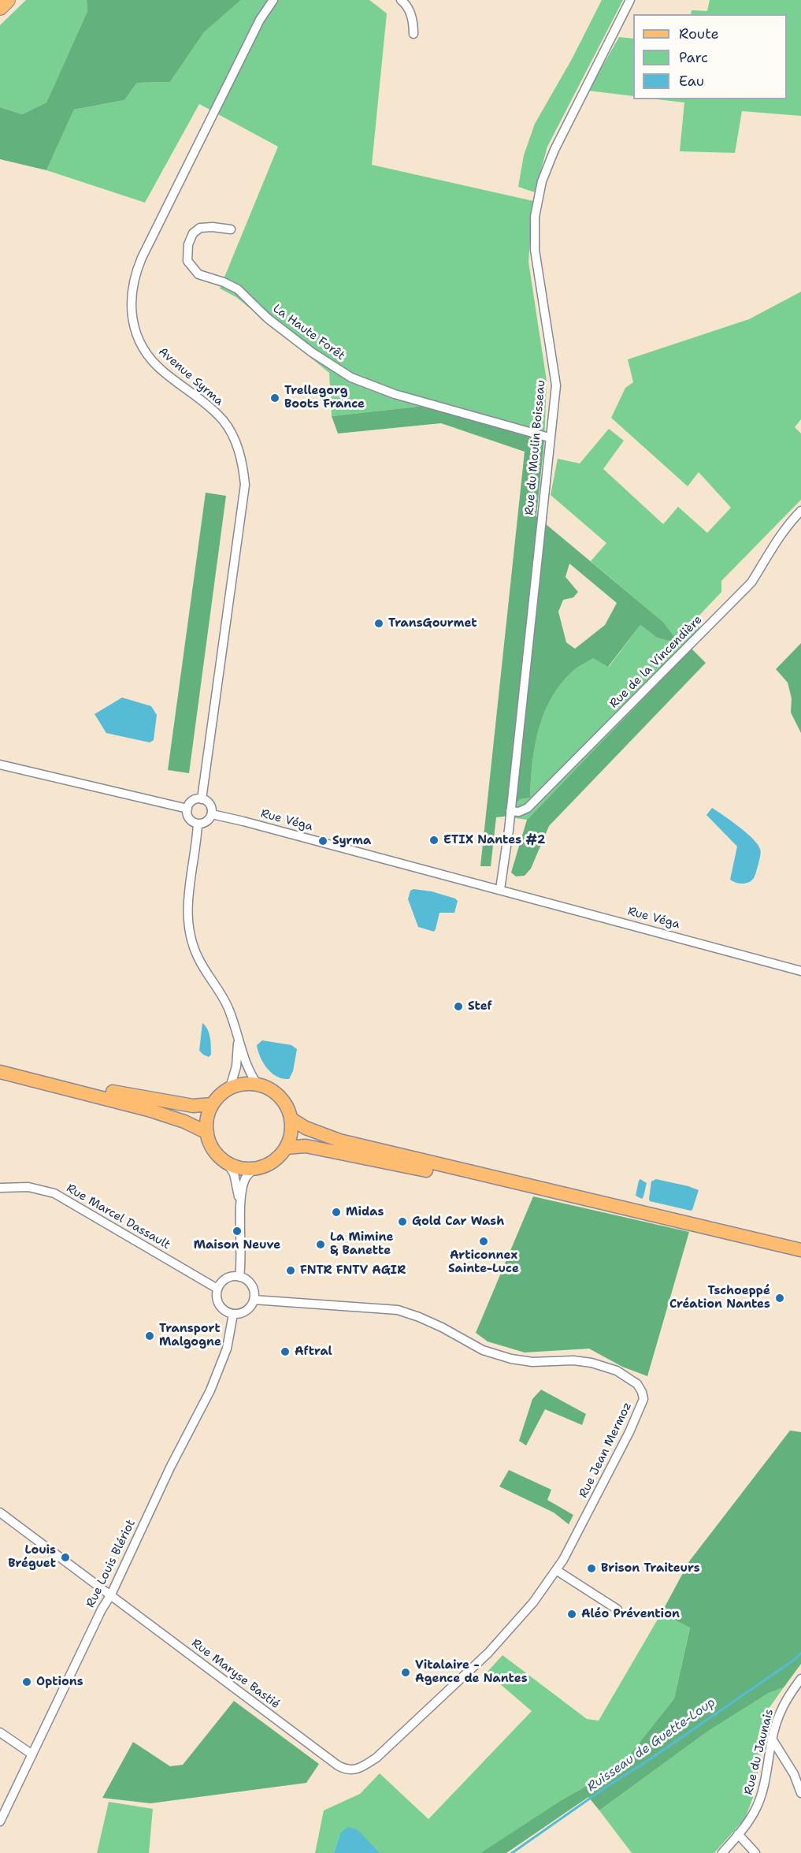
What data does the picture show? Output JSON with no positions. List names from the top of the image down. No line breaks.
{"streets":{"street":["La Haute Forêt","Avenue Syrma","Rue du Moulin Boisseau","Rue de la Vincendière","Rue Véga","Rue Marcel Dassault","Rue Jean Mermoz","Rue Louis Blériot","Rue Maryse Bastié","Rue du Jaunais"]},"crossings":[["La Haute Forêt","Rue du Moulin Boisseau"],["Avenue Syrma","Rue Véga"],["Rue du Moulin Boisseau","Rue de la Vincendière"],["Rue du Moulin Boisseau","Rue Véga"],["Rue Marcel Dassault","Rue Jean Mermoz"],["Rue Marcel Dassault","Rue Louis Blériot"],["Rue Jean Mermoz","Rue Louis Blériot"],["Rue Jean Mermoz","Rue Maryse Bastié"],["Rue Louis Blériot","Rue Maryse Bastié"]],"water":["Ruisseau de Guette-Loup"],"places":["Trellegorg Boots France","TransGourmet","ETIX Nantes #2","Syrma","Stef","Midas","Gold Car Wash","Maison Neuve","Articonnex Sainte-Luce","La Mimine & Banette","FNTR FNTV AGIR","Tschoeppé Création Nantes","Transport Malgogne","Aftral","Louis Bréguet","Brison Traiteurs","Aléo Prévention","Vitalaire - Agence de Nantes","Options"],"legend":["Route","Parc","Eau"]}
